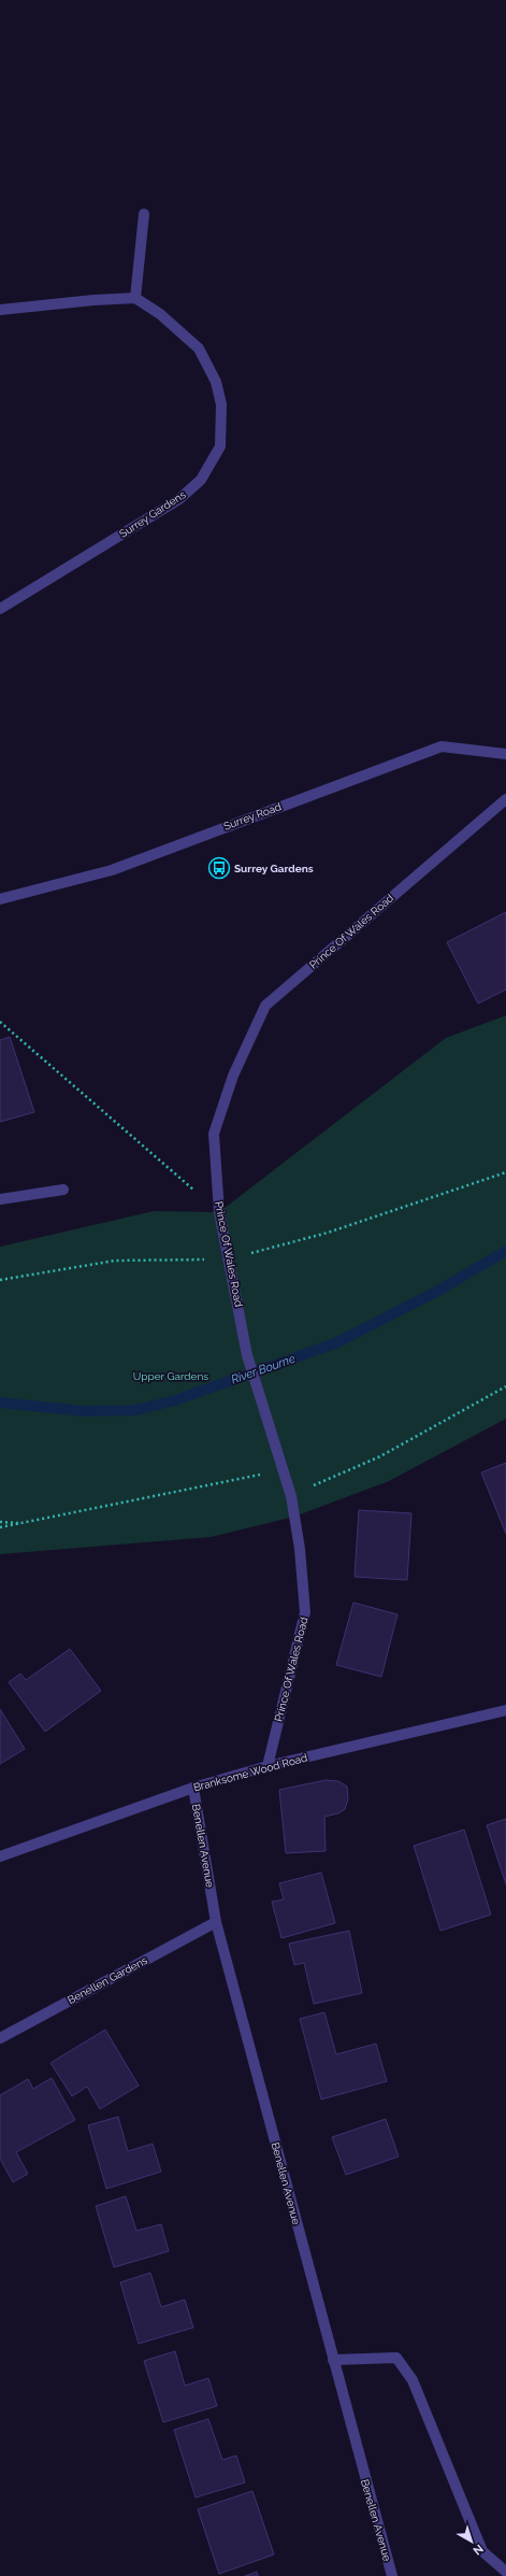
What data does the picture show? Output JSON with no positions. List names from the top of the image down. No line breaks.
{"streets":{"street":["Surrey Gardens","Surrey Road","Prince Of Wales Road","Branksome Wood Road","Benellen Avenue","Benellen Gardens"]},"crossings":[["Prince Of Wales Road","Branksome Wood Road"],["Branksome Wood Road","Benellen Avenue"],["Benellen Avenue","Benellen Gardens"]],"water":["River Bourne"],"parks":["Upper Gardens"],"places":{"bus stop":["Surrey Gardens"]},"north":"bottom right"}
